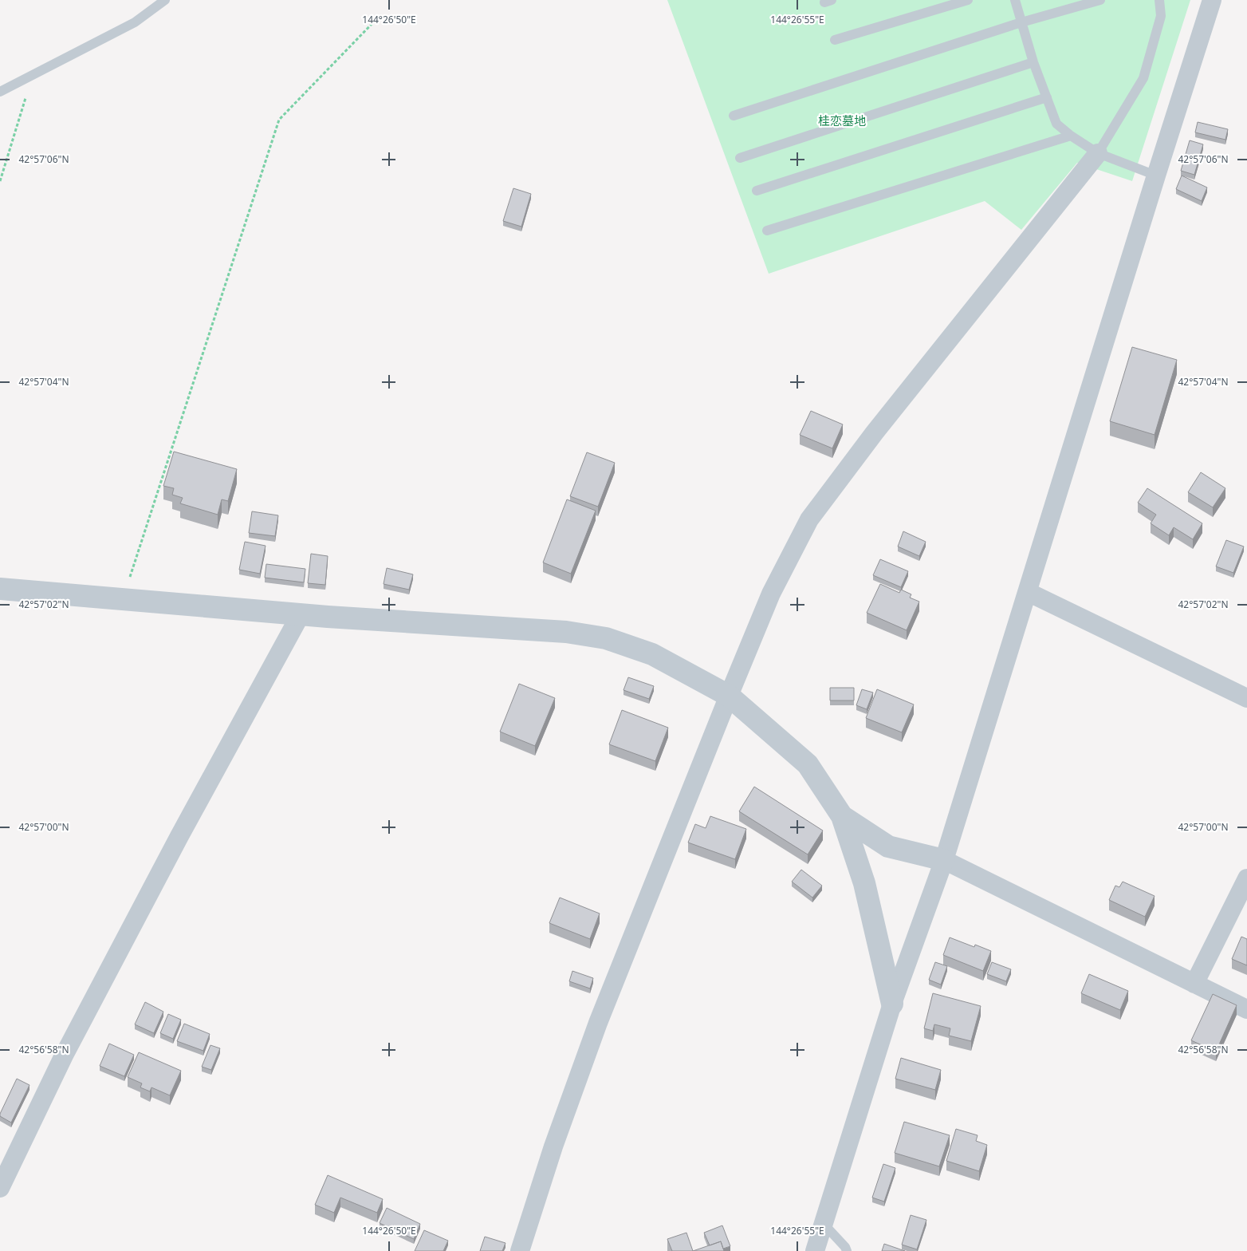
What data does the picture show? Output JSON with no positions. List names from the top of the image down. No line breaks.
{"parks":["桂恋墓地"],"coordinates":["144°26'50\"E","144°26'55\"E","42°57'06\"N","42°57'04\"N","42°57'02\"N","42°57'00\"N","42°56'58\"N"]}
